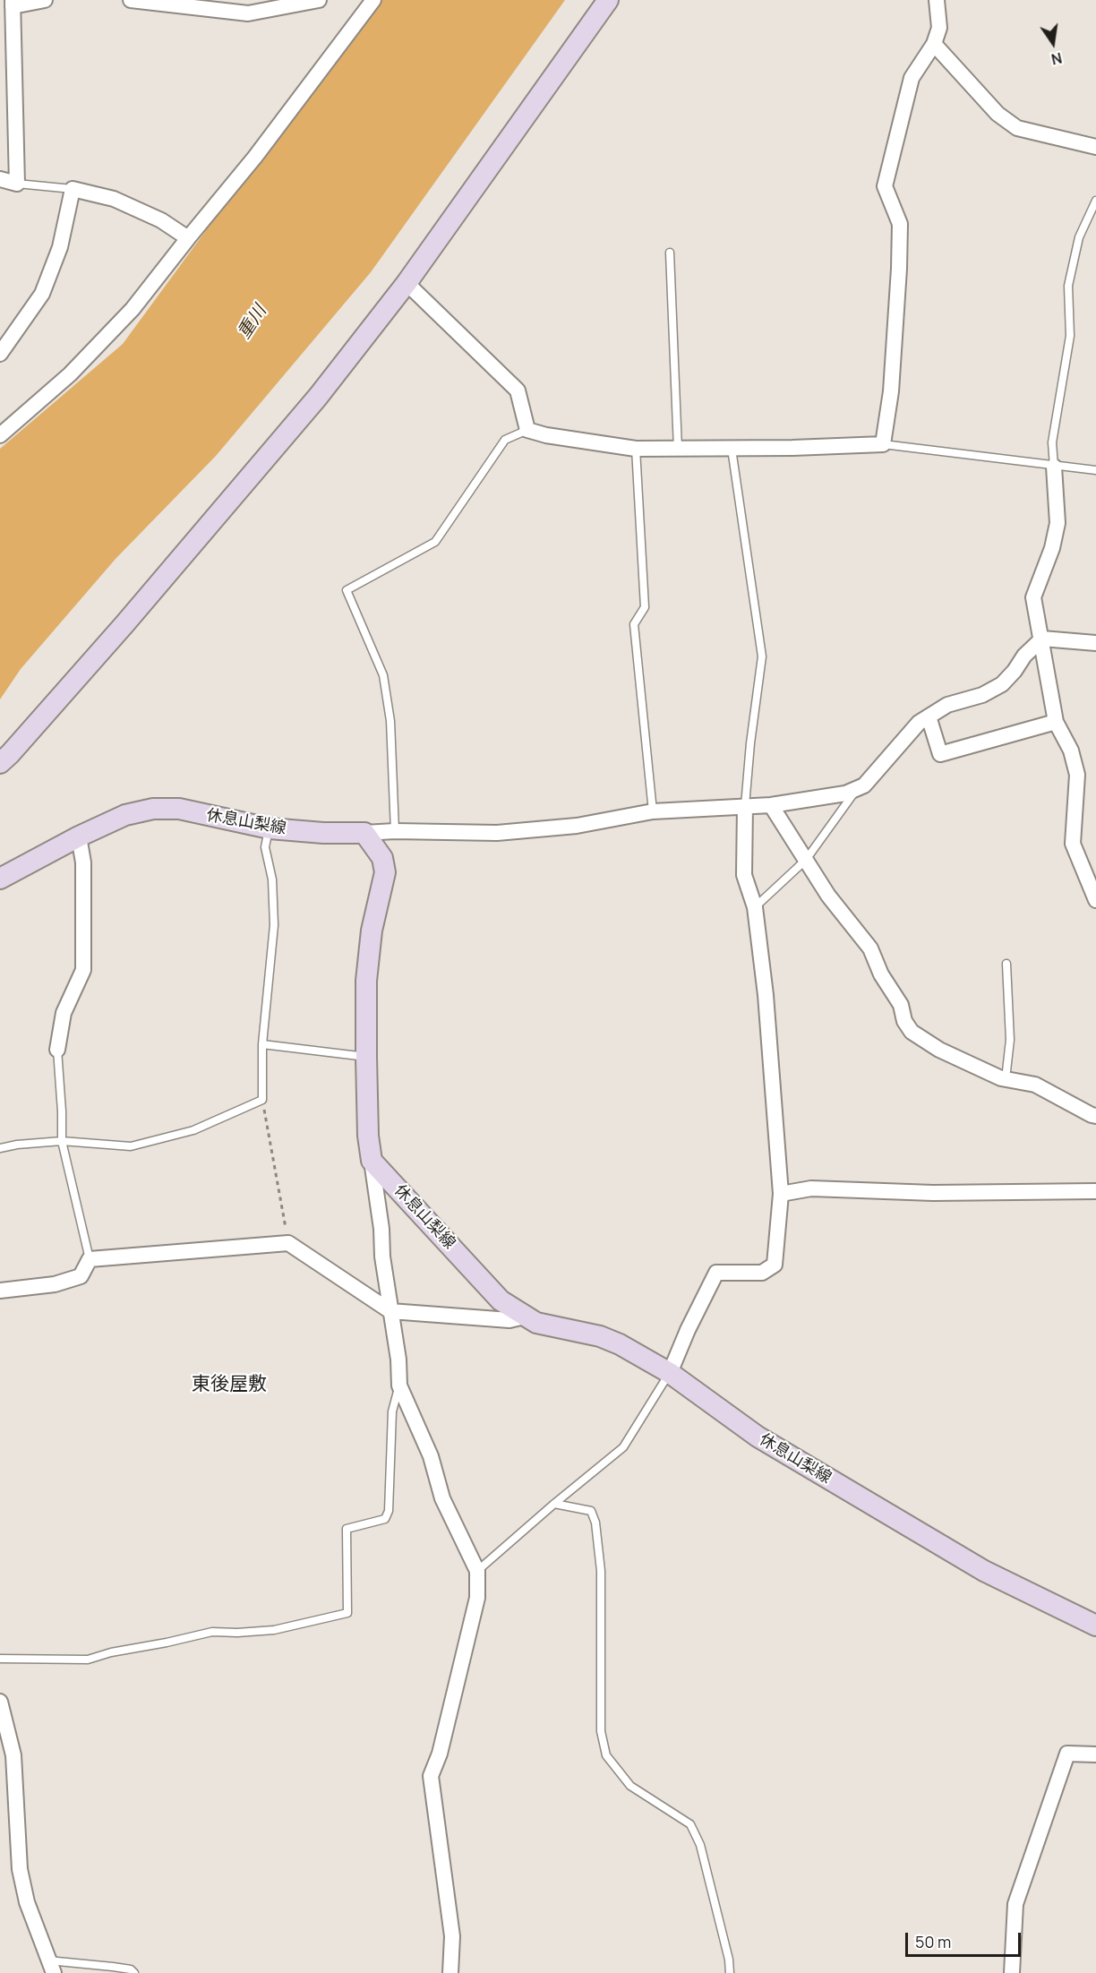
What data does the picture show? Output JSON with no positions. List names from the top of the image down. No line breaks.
{"streets":{"main road":["休息山梨線"]},"districts":["東後屋敷"],"water":["重川"],"scale_bar":"50 m","north":"bottom"}
